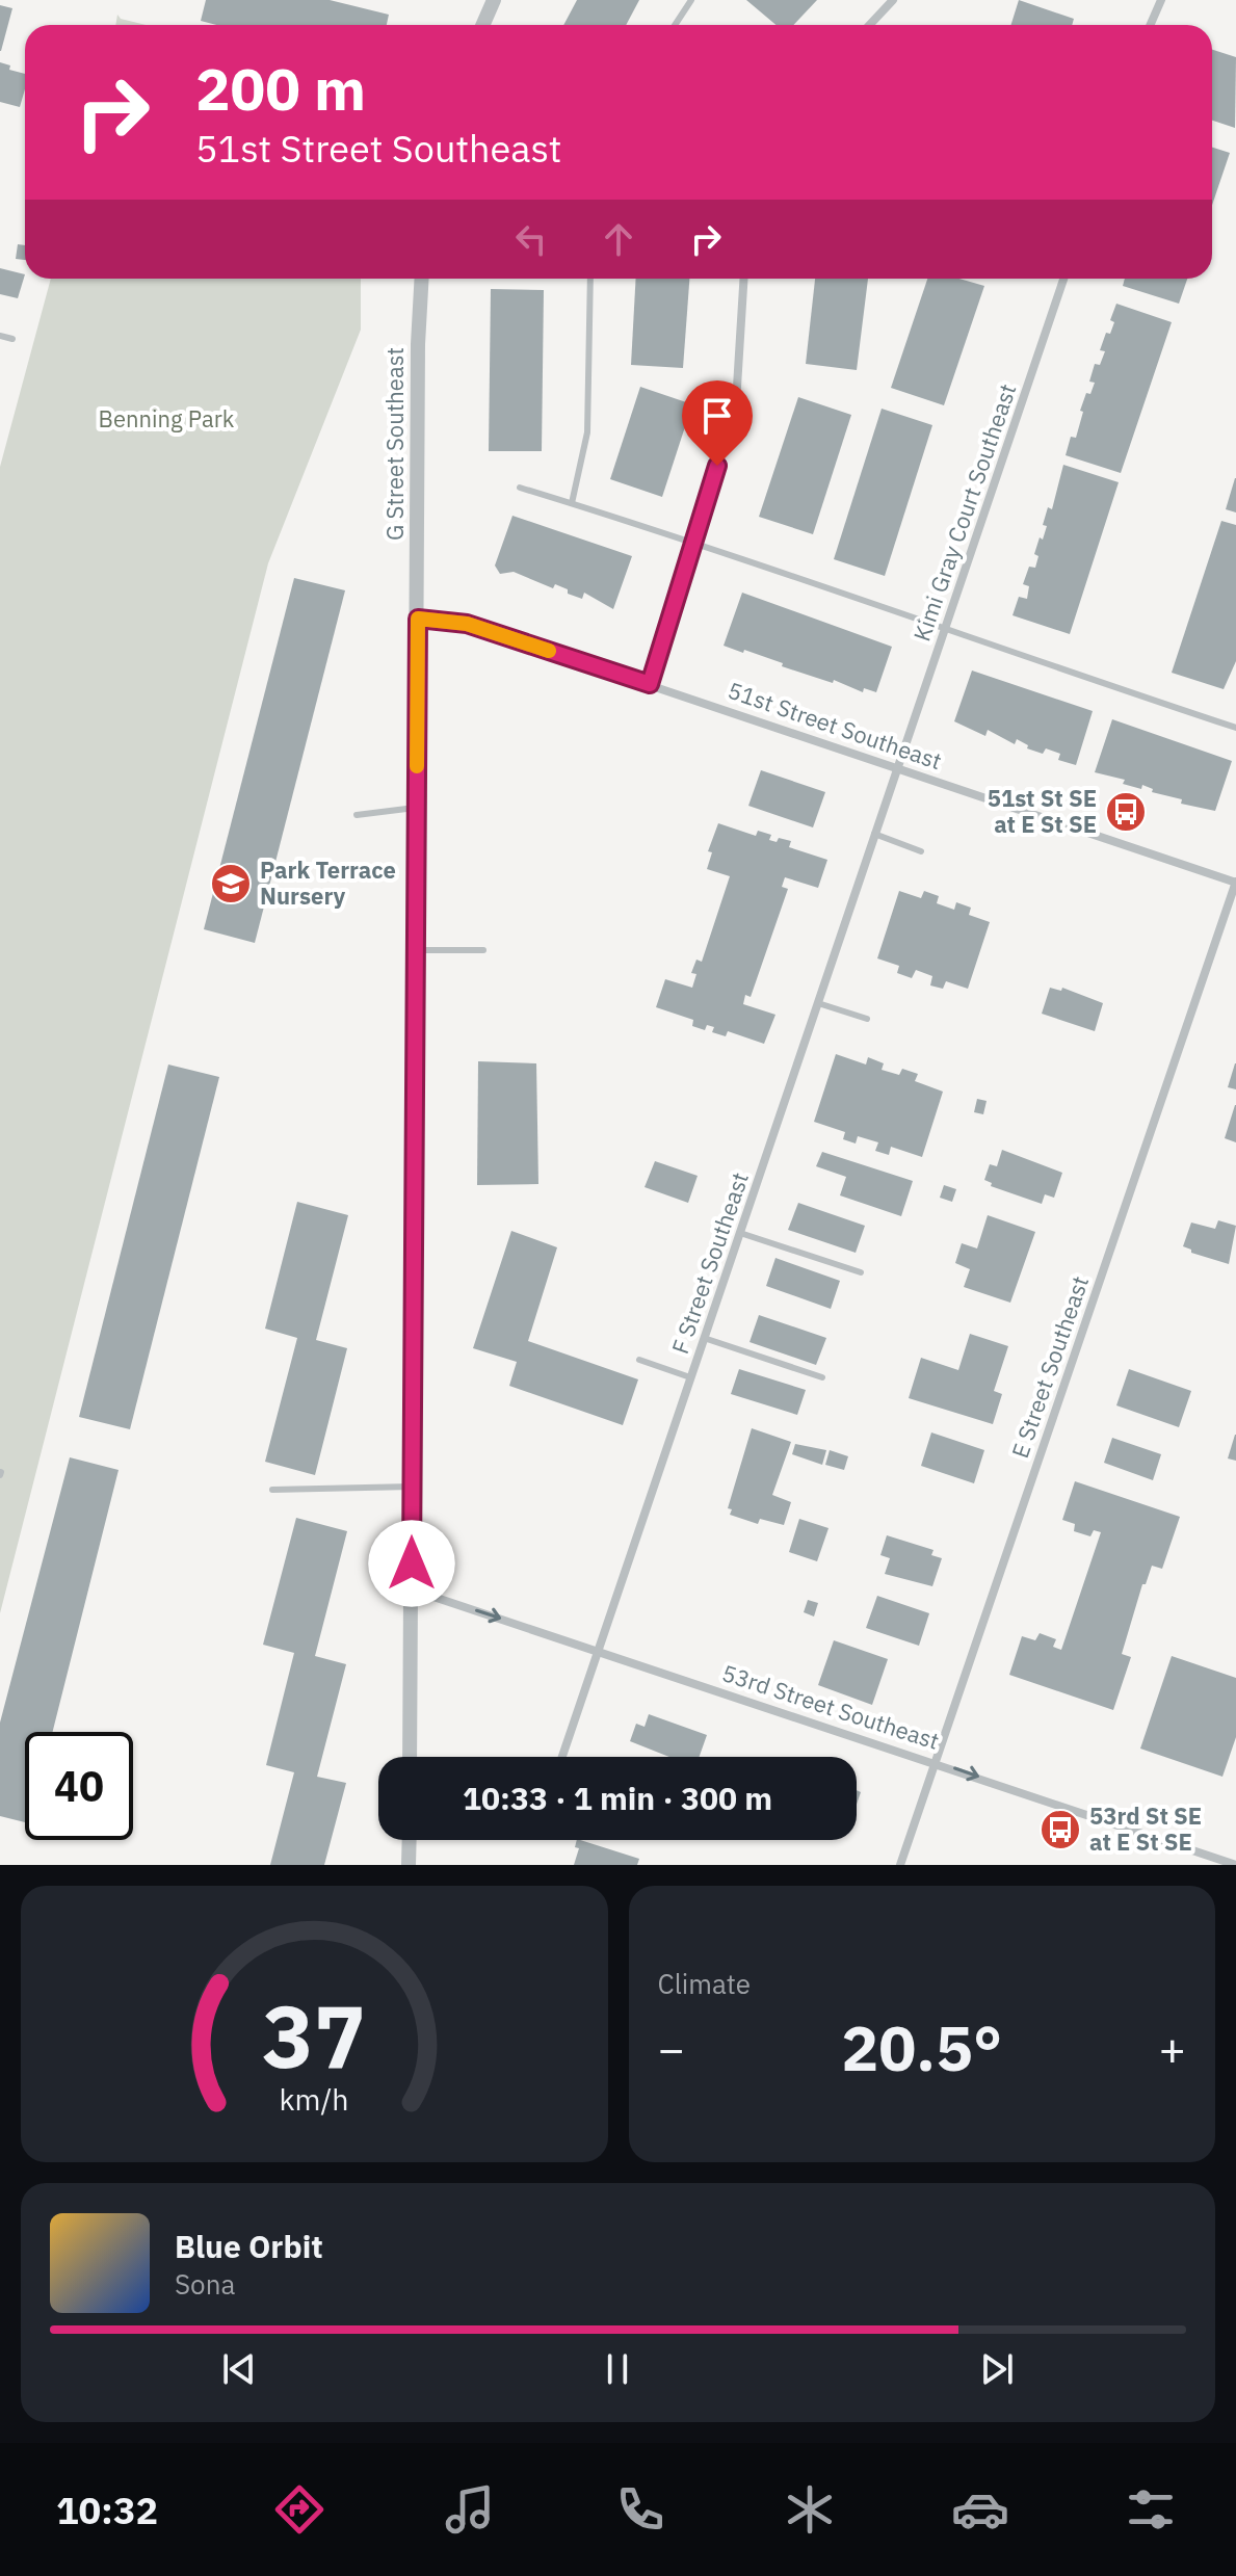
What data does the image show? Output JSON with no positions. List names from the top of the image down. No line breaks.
{"streets":{"street":["G Street Southeast","Kimi Gray Court Southeast","51st Street Southeast","F Street Southeast","E Street Southeast","53rd Street Southeast"]},"crossings":[["G Street Southeast","51st Street Southeast"],["G Street Southeast","53rd Street Southeast"],["Kimi Gray Court Southeast","51st Street Southeast"],["Kimi Gray Court Southeast","F Street Southeast"],["51st Street Southeast","F Street Southeast"],["51st Street Southeast","E Street Southeast"],["F Street Southeast","53rd Street Southeast"],["E Street Southeast","53rd Street Southeast"]],"one_way":["53rd Street Southeast"],"parks":["Benning Park"],"places":{"bus stop":["51st St SE at E St SE","53rd St SE at E St SE"],"school or university":["Park Terrace Nursery"]},"page":{"turn":["200 m","51st Street Southeast"],"limit":"40","trip":"10:33 · 1 min · 300 m","tile":"Climate","heat":["−","20.5°","+"],"song":["Blue Orbit","Sona"],"tabs":"10:32","gauge":["37","km/h"]}}
